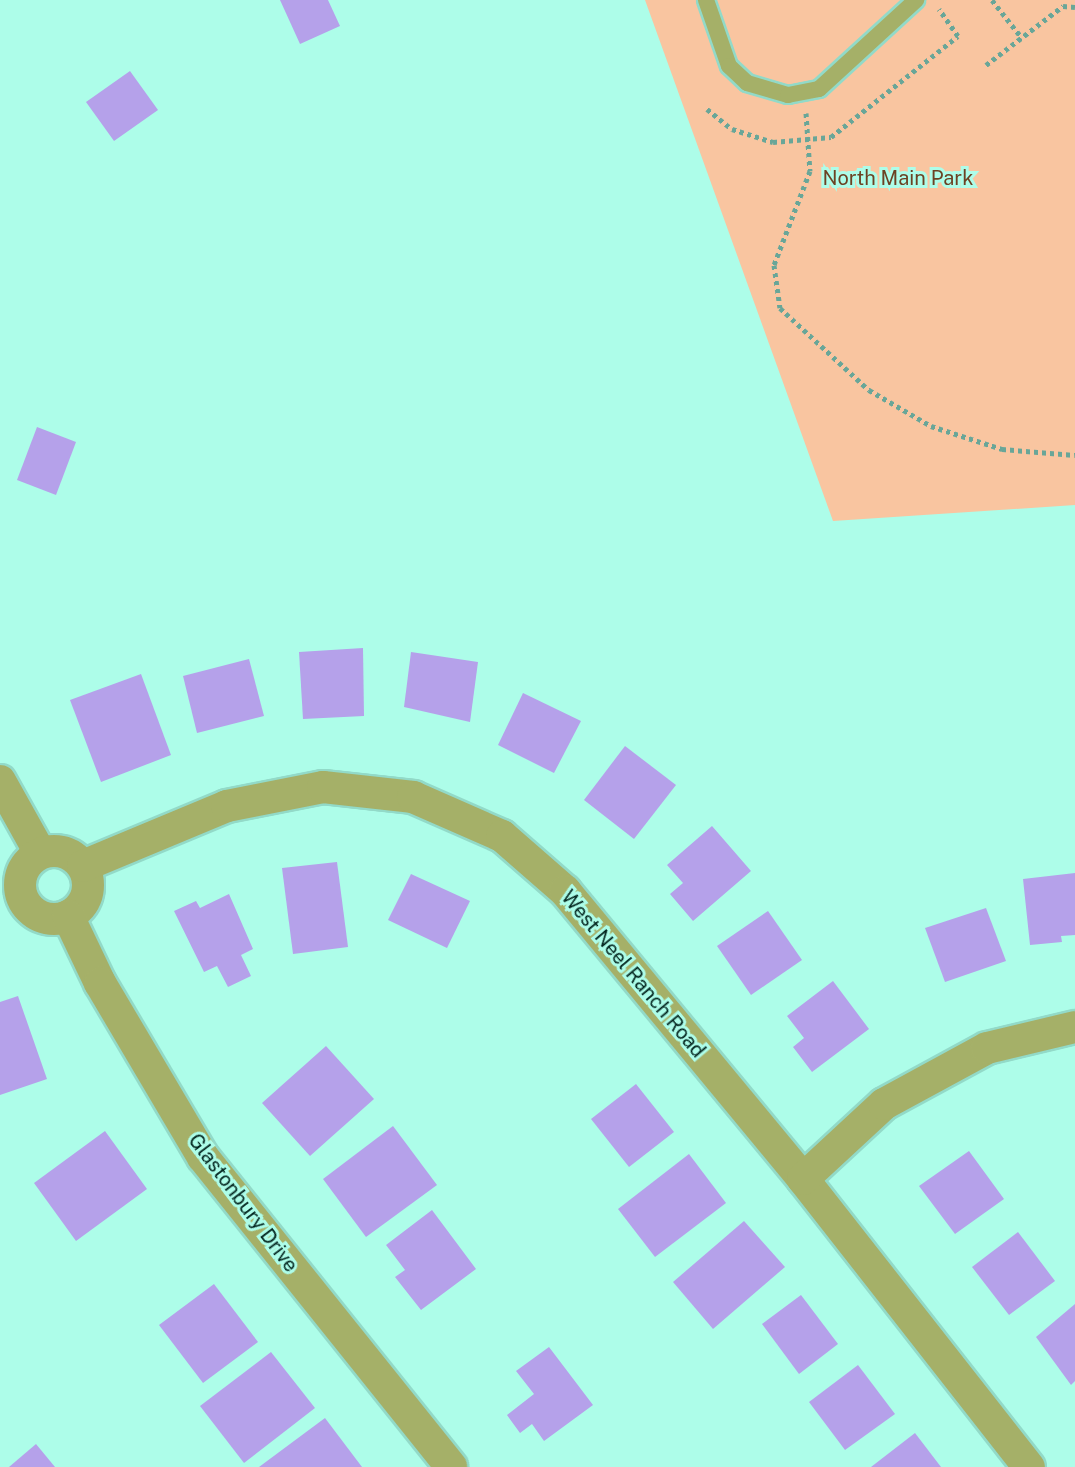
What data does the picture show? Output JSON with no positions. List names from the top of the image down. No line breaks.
{"streets":{"street":["West Neel Ranch Road","Glastonbury Drive"]},"crossings":[["West Neel Ranch Road","Glastonbury Drive"]],"parks":["North Main Park"]}
